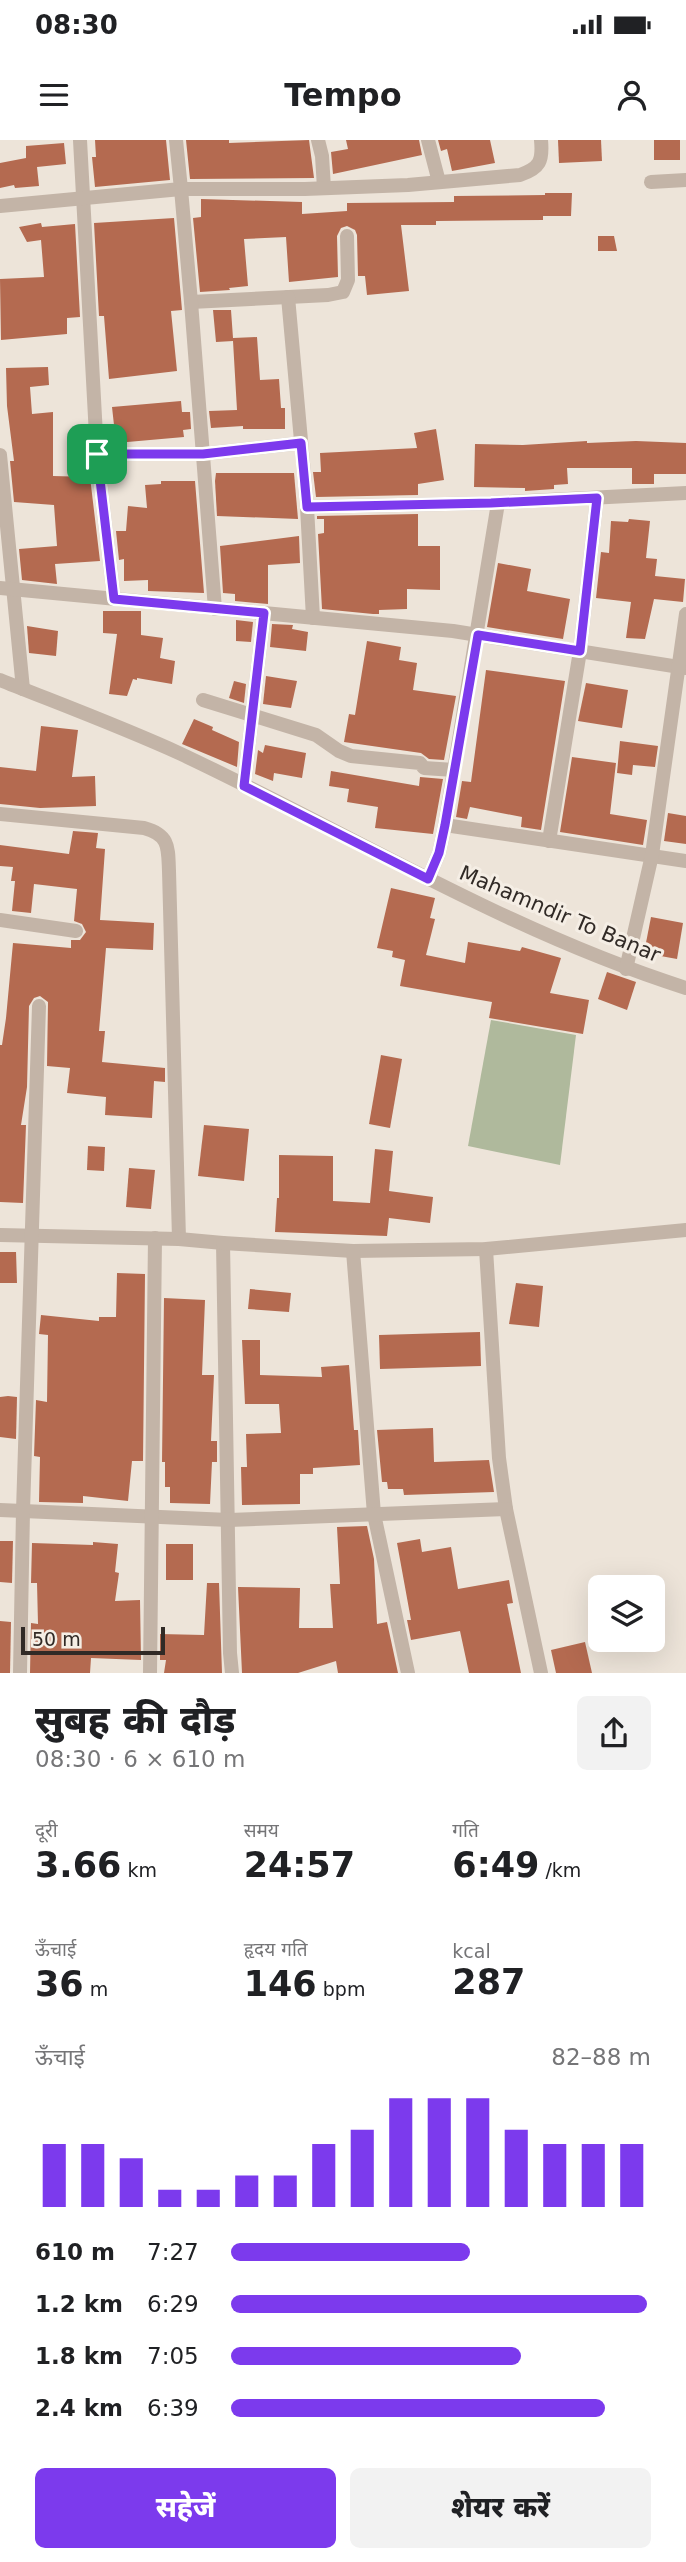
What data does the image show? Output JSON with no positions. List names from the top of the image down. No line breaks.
{"streets":{"street":["Mahamndir To Banar"]},"scale_bar":"50 m","page":{"status":"08:30","header":"Tempo","scale":"50 m","heading":["सुबह की दौड़","08:30 · 6 × 610 m"],"stats":[["दूरी","3.66 km"],["समय","24:57"],["गति","6:49 /km"],["ऊँचाई","36 m"],["हृदय गति","146 bpm"],["kcal","287"]],"chart":["ऊँचाई","82–88 m"],"list":[{"name":"610 m","note":"7:27"},{"name":"1.2 km","note":"6:29"},{"name":"1.8 km","note":"7:05"},{"name":"2.4 km","note":"6:39"}],"buttons":["सहेजें","शेयर करें"]}}
